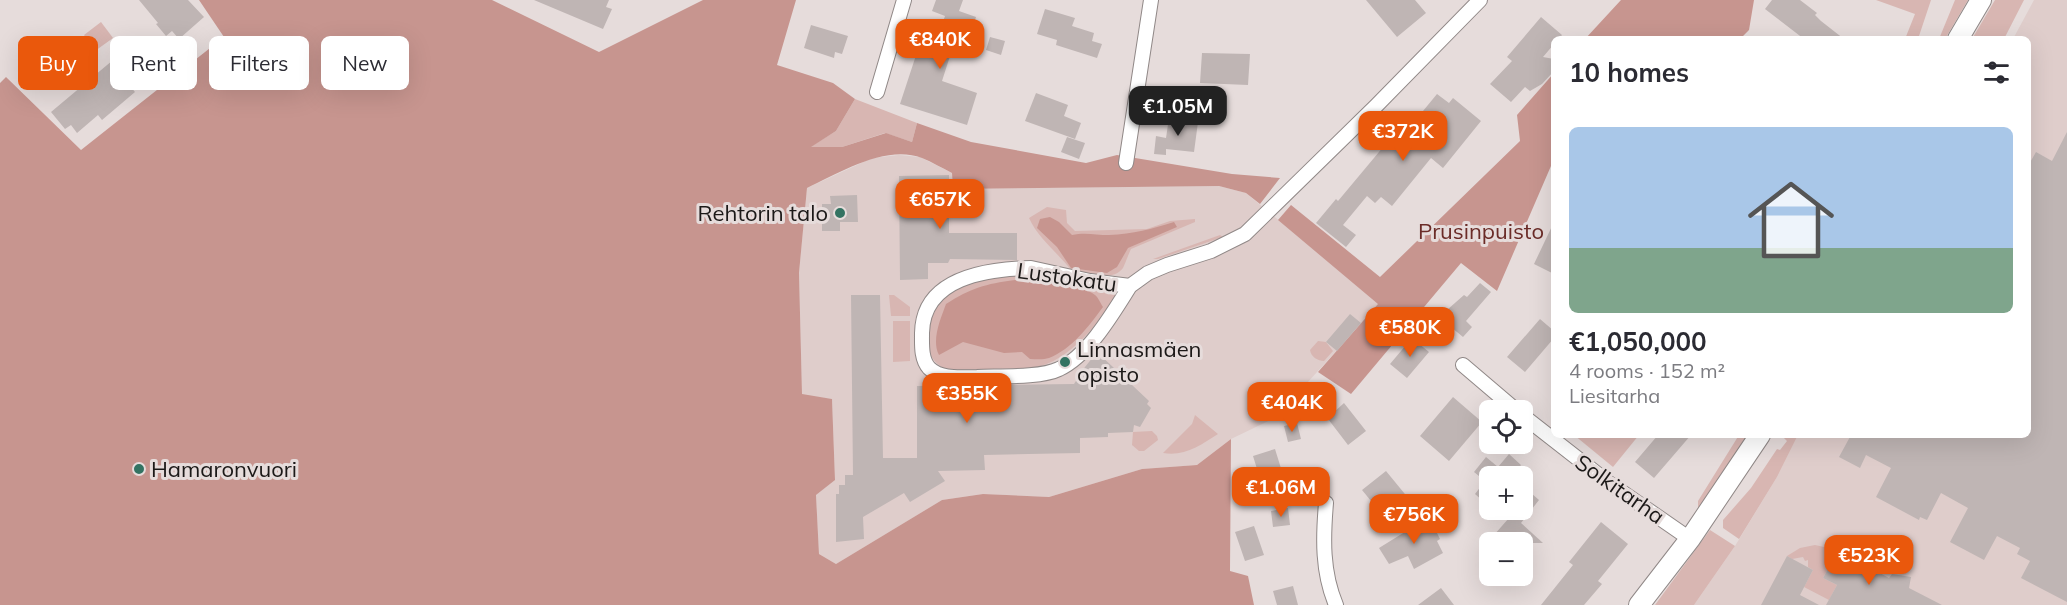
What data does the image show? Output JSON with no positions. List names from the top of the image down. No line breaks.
{"streets":{"street":["Lustokatu","Solkitarha"]},"parks":["Prusinpuisto"],"places":["Rehtorin talo","Linnasmäen opisto","Hamaronvuori"],"page":{"price":["€840K","€1.05M","€372K","€657K","€580K","€355K","€404K","€1.06M","€756K","€523K"],"chip":["Buy","Rent","Filters","New"],"heading":"10 homes","list":[{"name":"€1,050,000","note":"4 rooms · 152 m² · Liesitarha"}],"map_buttons":["+","−"]}}
